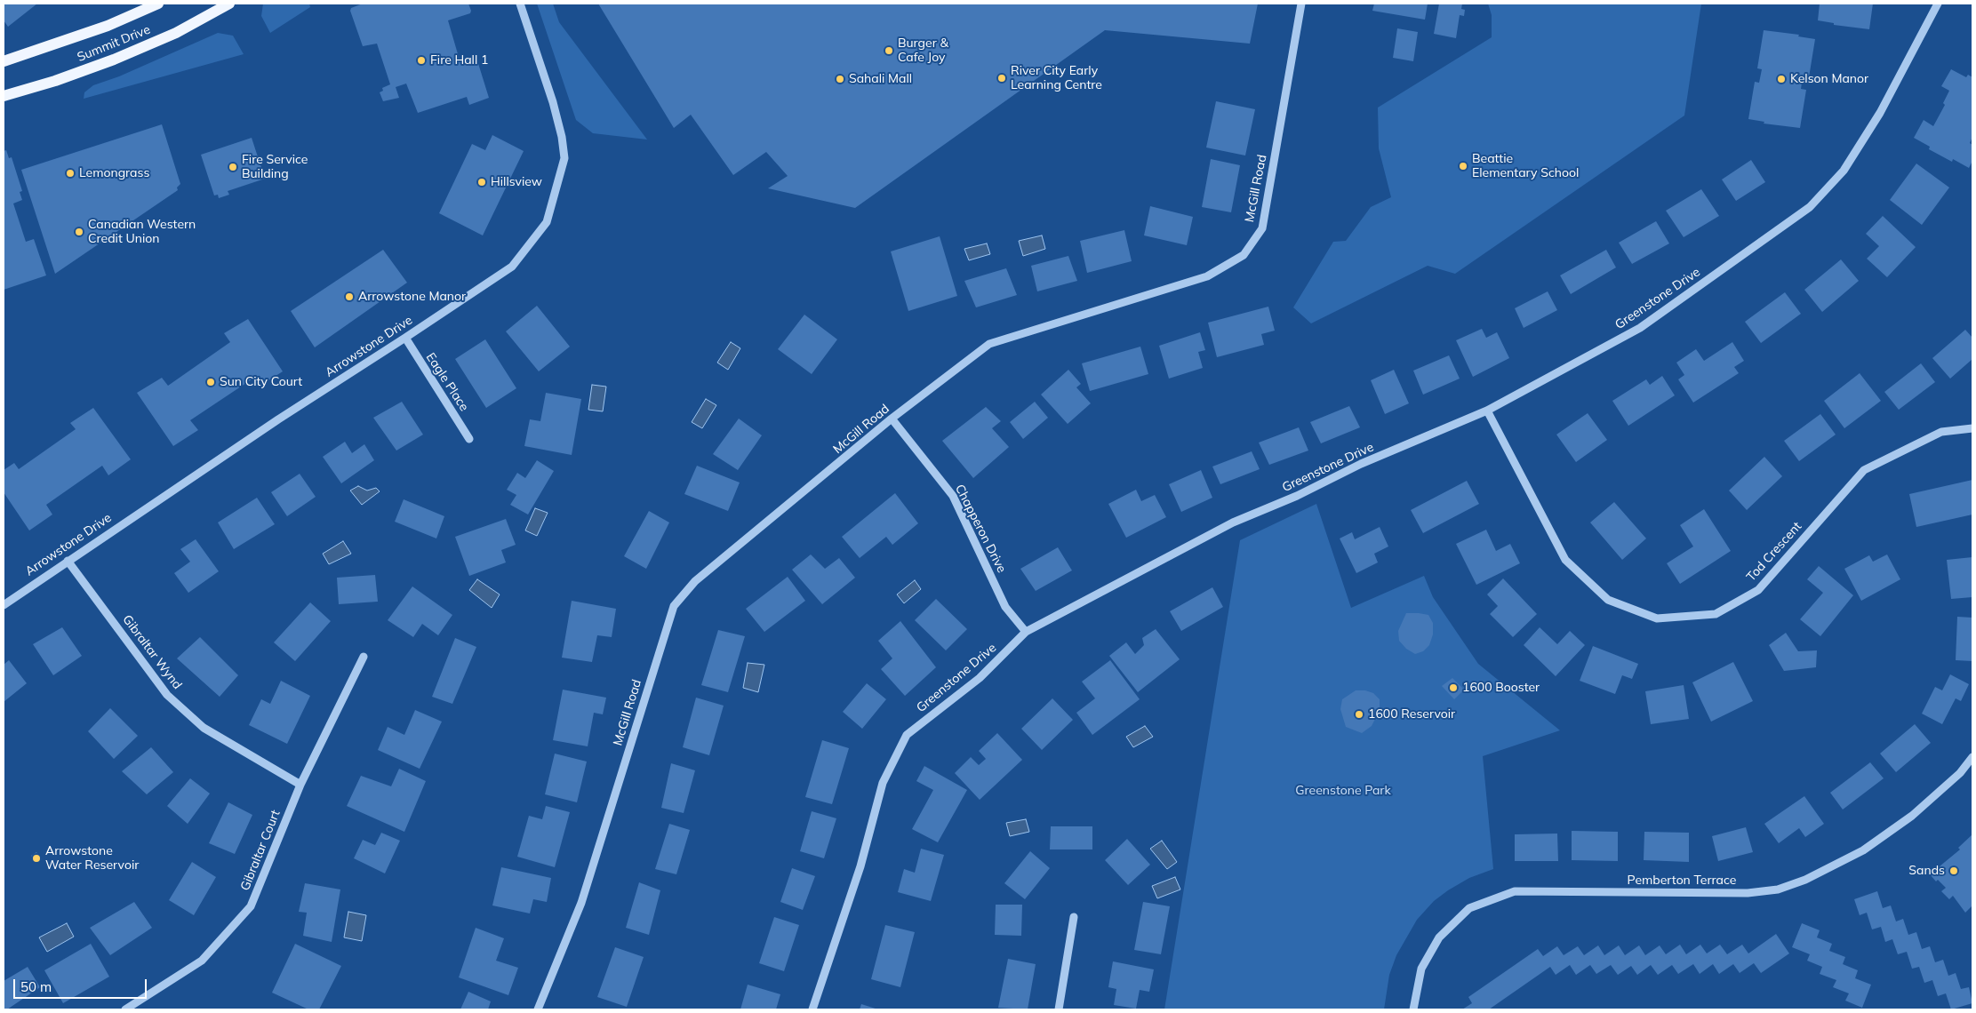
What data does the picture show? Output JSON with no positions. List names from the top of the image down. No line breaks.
{"streets":{"main road":["Summit Drive"],"street":["McGill Road","Greenstone Drive","Arrowstone Drive","Eagle Place","Chapperon Drive","Tod Crescent","Gibraltar Wynd","Gibraltar Court","Pemberton Terrace"]},"crossings":[["McGill Road","Chapperon Drive"],["Greenstone Drive","Chapperon Drive"],["Greenstone Drive","Tod Crescent"],["Arrowstone Drive","Eagle Place"],["Arrowstone Drive","Gibraltar Wynd"],["Gibraltar Wynd","Gibraltar Court"]],"parks":["Greenstone Park"],"places":["Burger & Cafe Joy","Fire Hall 1","River City Early Learning Centre","Sahali Mall","Kelson Manor","Beattie Elementary School","Fire Service Building","Lemongrass","Hillsview","Canadian Western Credit Union","Arrowstone Manor","Sun City Court","1600 Booster","1600 Reservoir","Arrowstone Water Reservoir","Sands"],"scale_bar":"50 m"}
